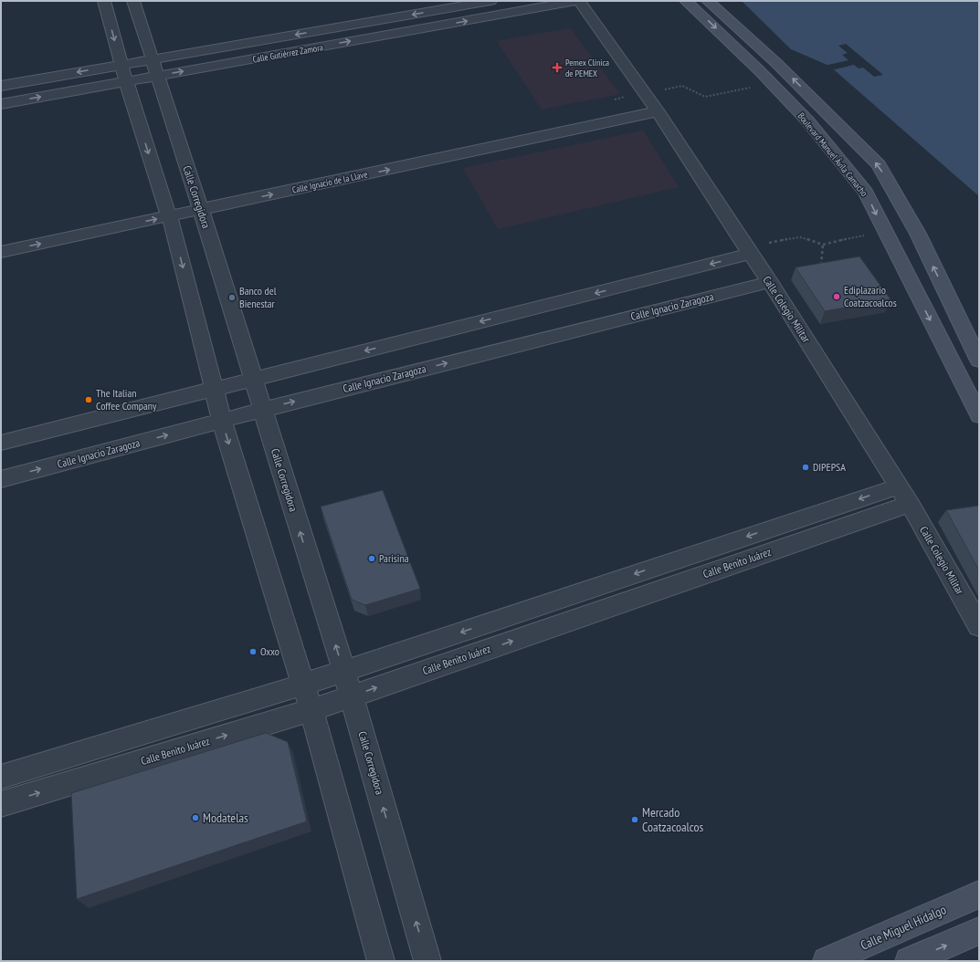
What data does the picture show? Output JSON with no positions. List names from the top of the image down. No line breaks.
{"streets":{"main road":["Boulevard Manuel Ávila Camacho","Calle Miguel Hidalgo"],"street":["Calle Gutiérrez Zamora","Calle Ignacio de la Llave","Calle Corregidora","Calle Ignacio Zaragoza","Calle Colegio Militar","Calle Benito Juárez"]},"crossings":[["Calle Gutiérrez Zamora","Calle Corregidora"],["Calle Ignacio de la Llave","Calle Corregidora"],["Calle Ignacio de la Llave","Calle Colegio Militar"],["Calle Corregidora","Calle Ignacio Zaragoza"],["Calle Corregidora","Calle Benito Juárez"],["Calle Ignacio Zaragoza","Calle Colegio Militar"],["Calle Colegio Militar","Calle Benito Juárez"]],"places":{"health":["Pemex Clínica de PEMEX"],"other":["Ediplazario Coatzacoalcos","Banco del Bienestar","The Italian Coffee Company","DIPEPSA","Parisina","Oxxo","Modatelas","Mercado Coatzacoalcos"]}}
